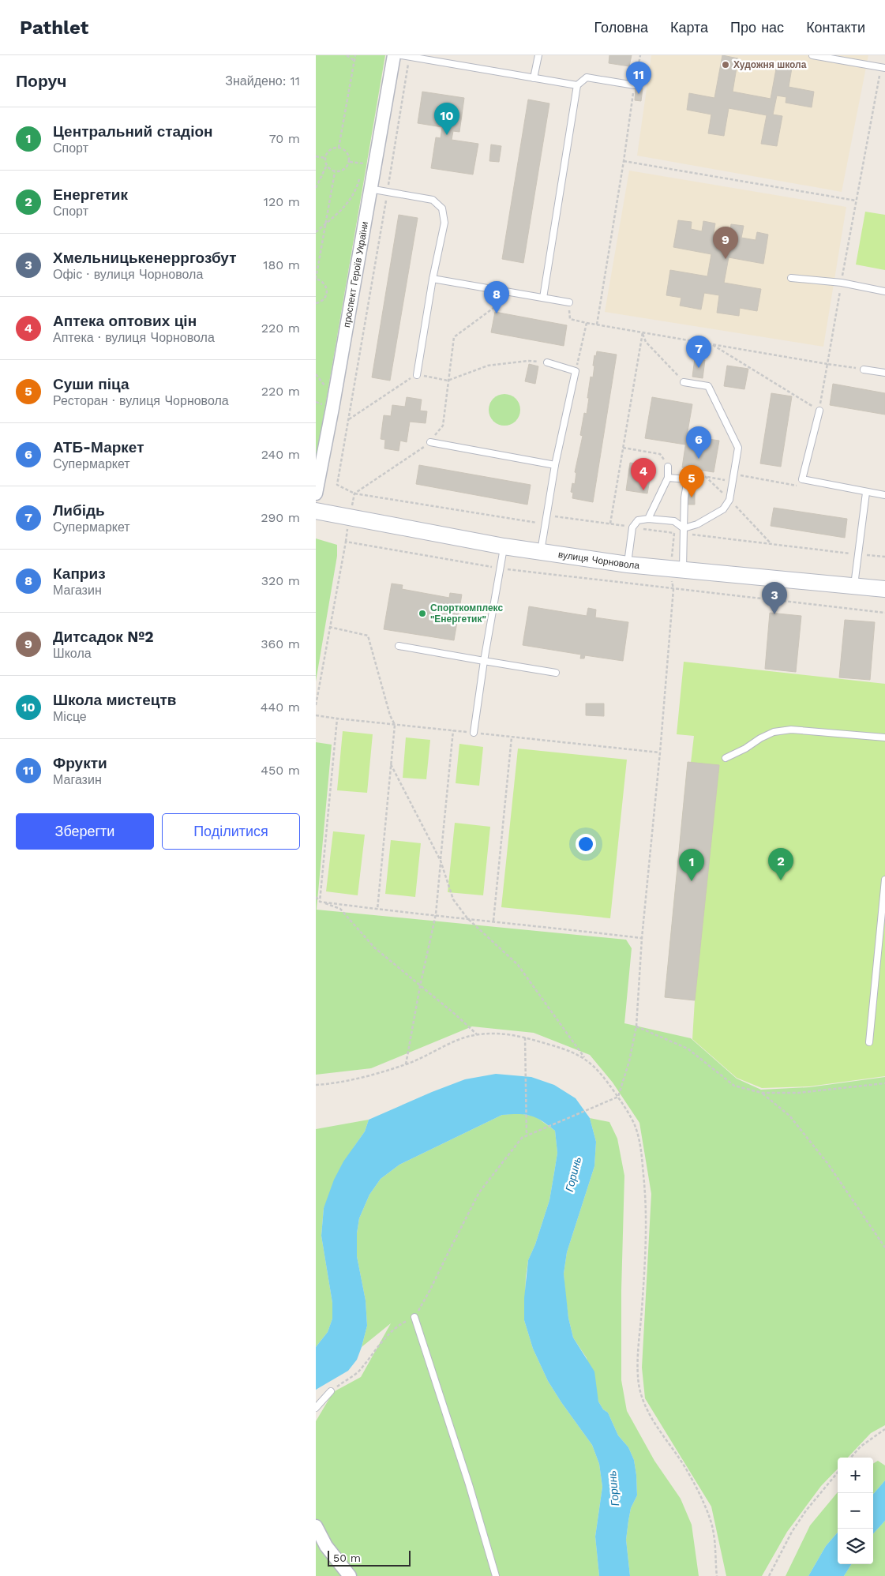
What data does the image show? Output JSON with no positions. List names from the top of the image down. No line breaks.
{"streets":{"street":["проспект Героїв України","вулиця Чорновола"]},"water":["Горинь"],"places":["Художня школа","Спорткомплекс \"Енергетик\""],"scale_bar":"50 m","page":{"header":"Pathlet","nav":["Головна","Карта","Про нас","Контакти"],"heading":["Поруч","Знайдено: 11"],"pins":["11","10","9","8","7","6","4","5","3","2","1"],"list":[{"mark":"1","name":"Центральний стадіон","note":"Спорт","value":"70 m"},{"mark":"2","name":"Енергетик","note":"Спорт","value":"120 m"},{"mark":"3","name":"Хмельницькенерргозбут","note":"Офіс · вулиця Чорновола","value":"180 m"},{"mark":"4","name":"Аптека оптових цін","note":"Аптека · вулиця Чорновола","value":"220 m"},{"mark":"5","name":"Суши піца","note":"Ресторан · вулиця Чорновола","value":"220 m"},{"mark":"6","name":"АТБ-Маркет","note":"Супермаркет","value":"240 m"},{"mark":"7","name":"Либідь","note":"Супермаркет","value":"290 m"},{"mark":"8","name":"Каприз","note":"Магазин","value":"320 m"},{"mark":"9","name":"Дитсадок №2","note":"Школа","value":"360 m"},{"mark":"10","name":"Школа мистецтв","note":"Місце","value":"440 m"},{"mark":"11","name":"Фрукти","note":"Магазин","value":"450 m"}],"buttons":["Зберегти","Поділитися"],"map_buttons":["+","−"],"scale":"50 m"}}
